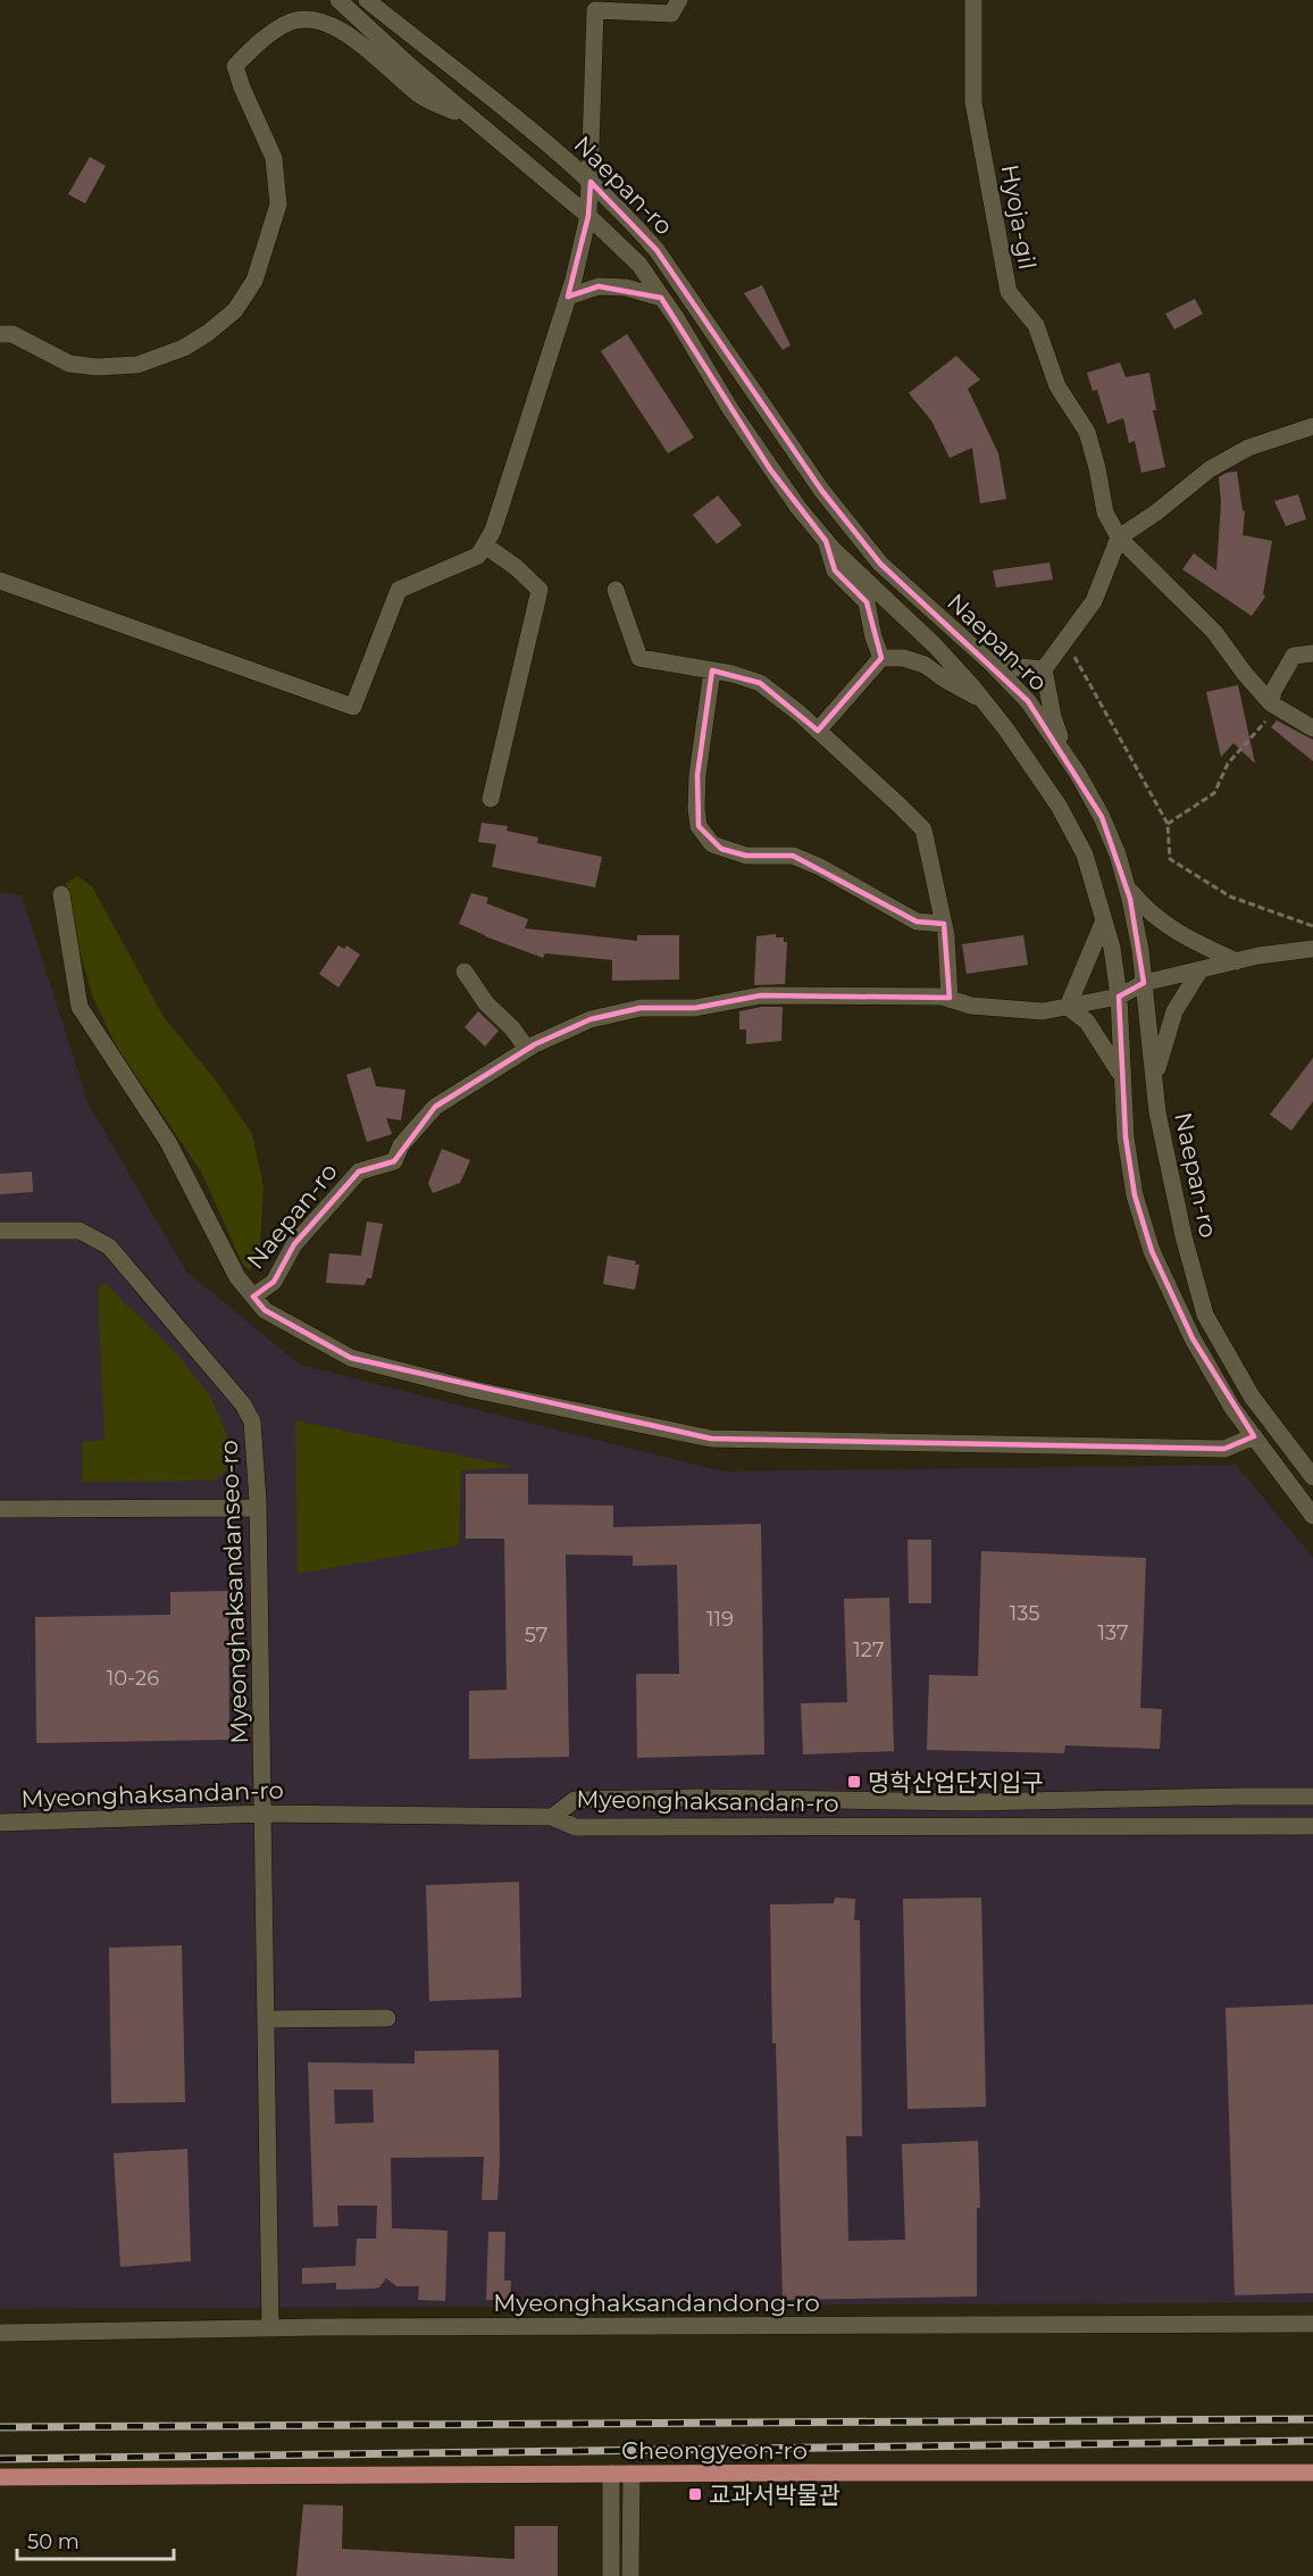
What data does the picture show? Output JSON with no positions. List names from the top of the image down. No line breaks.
{"streets":{"main road":["Cheongyeon-ro"],"street":["Naepan-ro","Hyoja-gil","Myeonghaksandanseo-ro","Myeonghaksandan-ro","Myeonghaksandandong-ro"]},"crossings":[["Myeonghaksandanseo-ro","Myeonghaksandan-ro"],["Myeonghaksandanseo-ro","Myeonghaksandandong-ro"]],"places":{"transit":["명학산업단지입구","교과서박물관"]},"house_numbers":["135","119","137","57","127","10-26"],"scale_bar":"50 m"}
